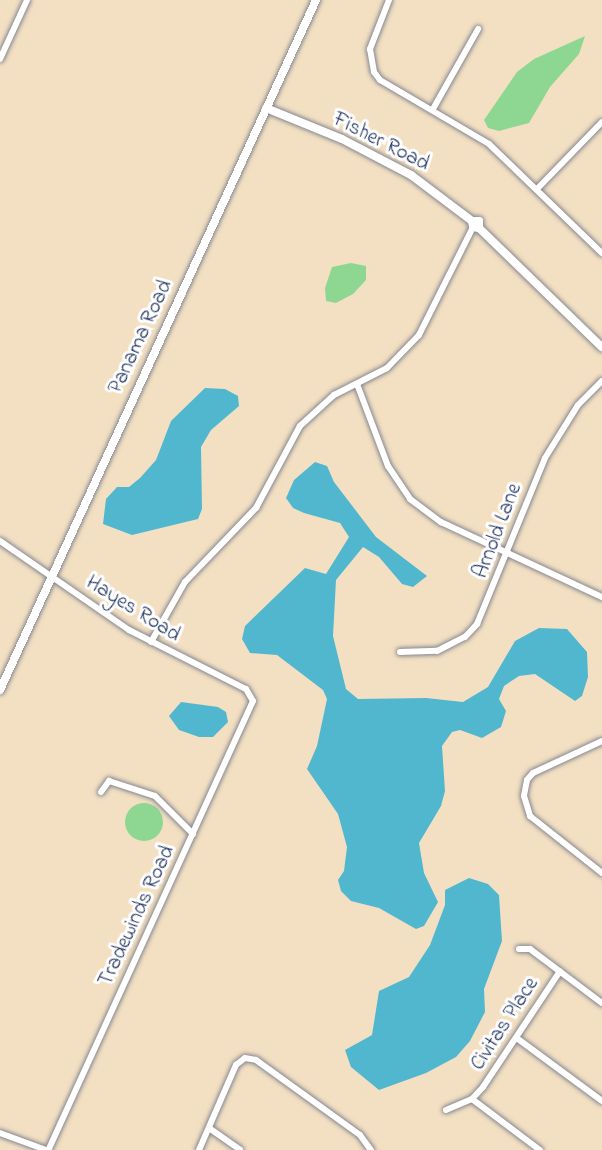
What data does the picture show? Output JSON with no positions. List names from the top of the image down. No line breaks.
{"streets":{"street":["Fisher Road","Panama Road","Arnold Lane","Hayes Road","Tradewinds Road","Civitas Place"]},"crossings":[["Fisher Road","Panama Road"],["Panama Road","Hayes Road"],["Hayes Road","Tradewinds Road"]]}
